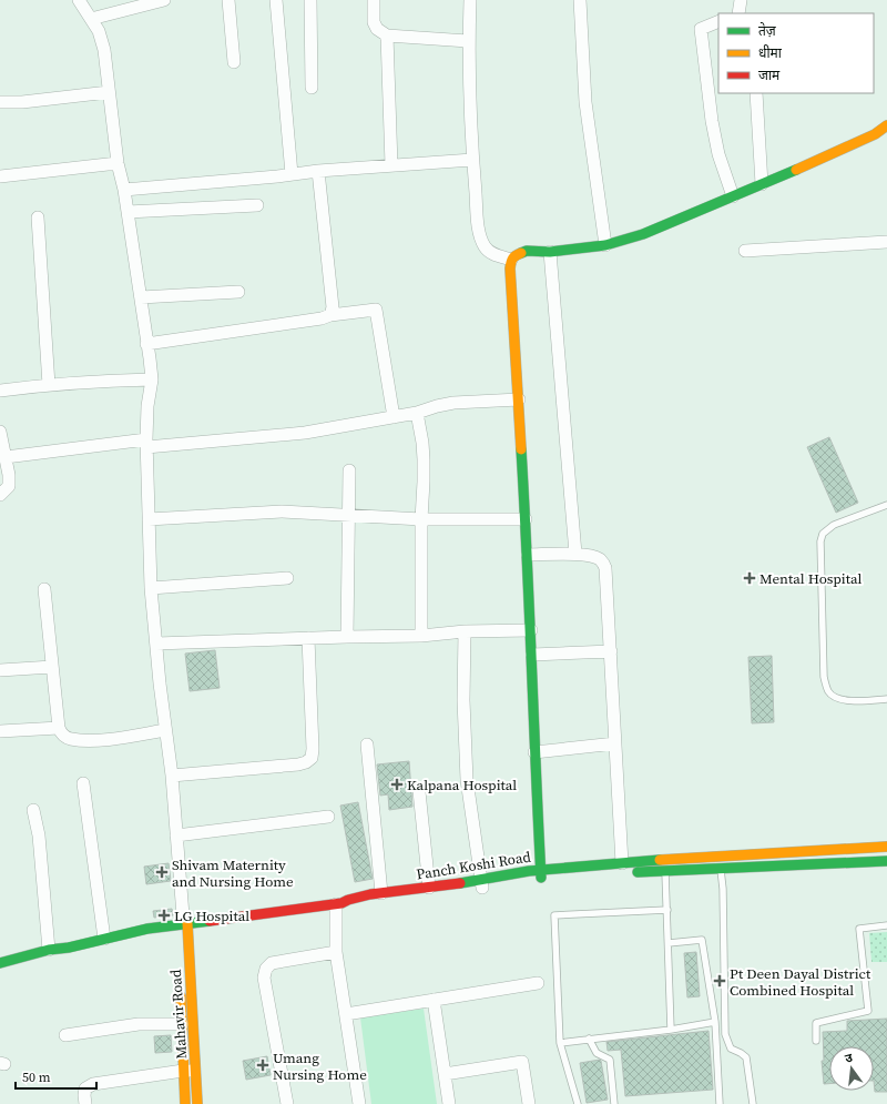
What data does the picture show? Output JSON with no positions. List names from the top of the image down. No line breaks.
{"streets":{"street":["Panch Koshi Road","Mahavir Road"]},"crossings":[["Panch Koshi Road","Mahavir Road"]],"places":{"health":["Mental Hospital","Kalpana Hospital","Shivam Maternity and Nursing Home","LG Hospital","Pt Deen Dayal District Combined Hospital","Umang Nursing Home"]},"legend":["तेज़","धीमा","जाम"],"scale_bar":"50 m","north":"top"}
